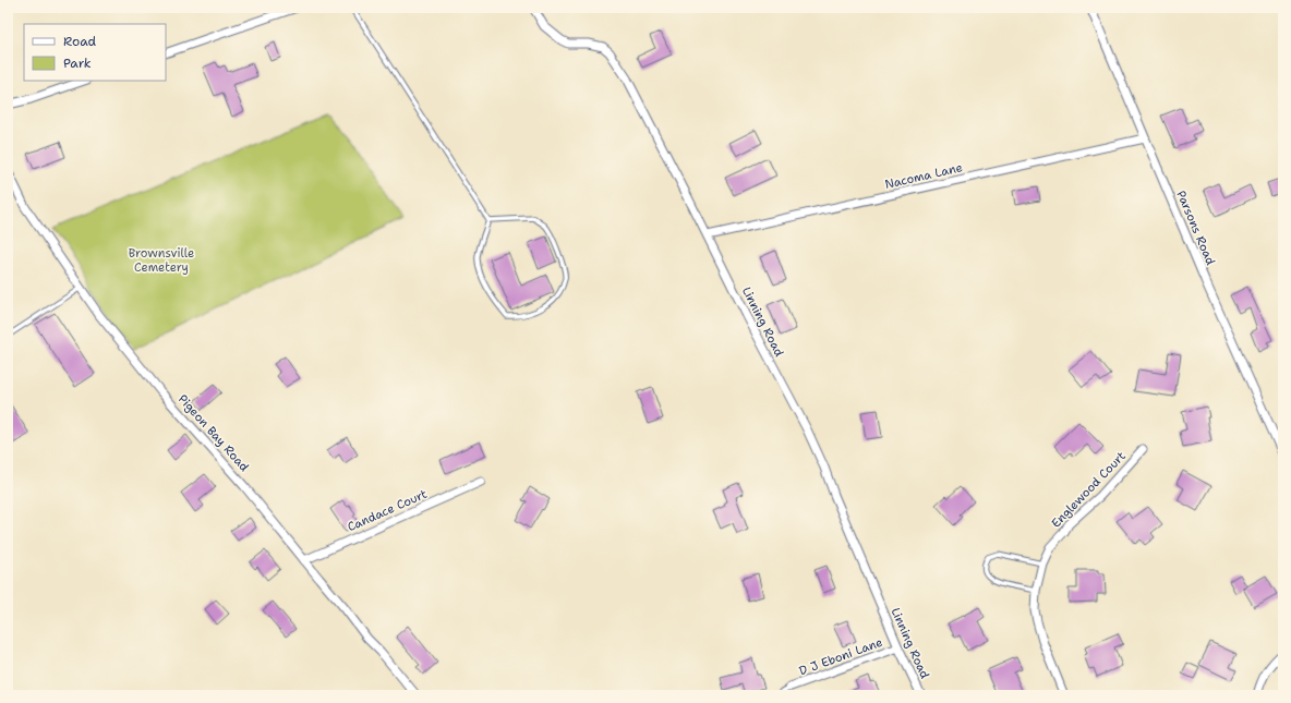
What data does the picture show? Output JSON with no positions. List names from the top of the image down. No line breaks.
{"streets":{"street":["Nacoma Lane","Parsons Road","Linning Road","Pigeon Bay Road","Englewood Court","Candace Court","D J Eboni Lane"]},"crossings":[["Nacoma Lane","Parsons Road"],["Nacoma Lane","Linning Road"],["Linning Road","D J Eboni Lane"],["Pigeon Bay Road","Candace Court"]],"parks":["Brownsville Cemetery"],"legend":["Road","Park"]}
